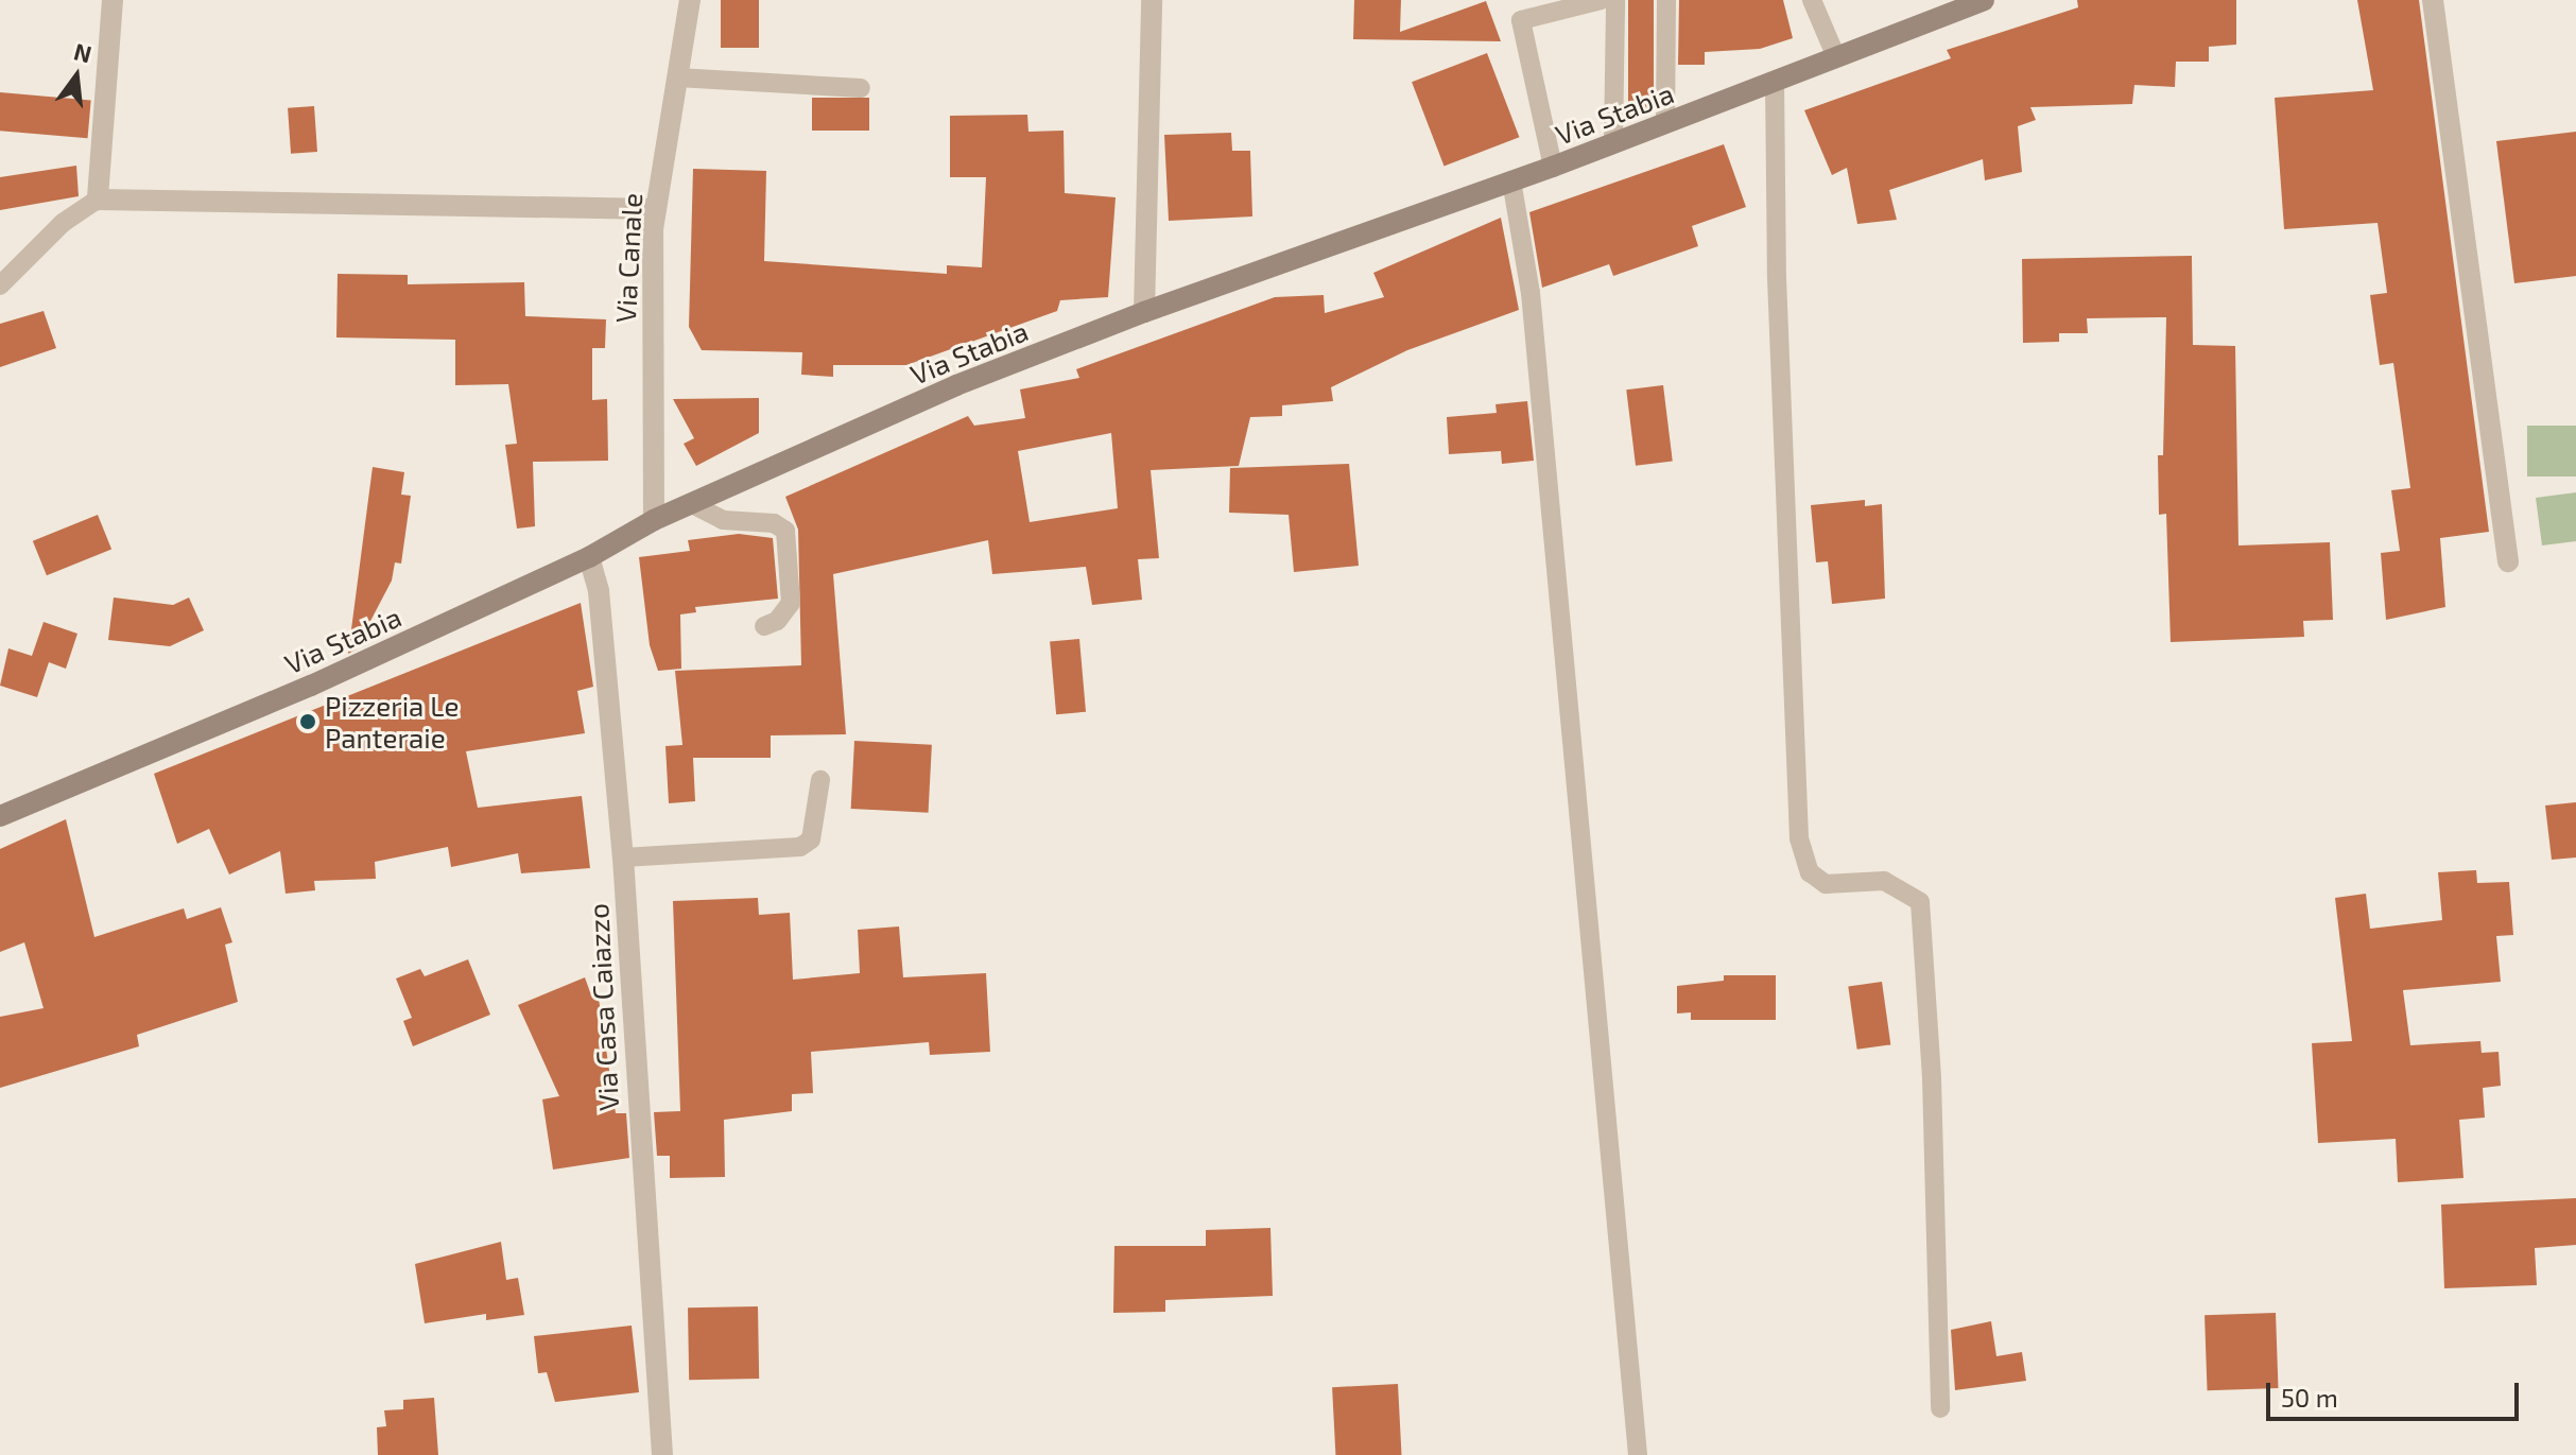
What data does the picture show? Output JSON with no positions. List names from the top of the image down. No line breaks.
{"streets":{"main road":["Via Stabia"],"street":["Via Canale","Via Casa Caiazzo"]},"crossings":[["Via Stabia","Via Canale"],["Via Stabia","Via Casa Caiazzo"]],"places":["Pizzeria Le Panteraie"],"scale_bar":"50 m","north":"top"}
